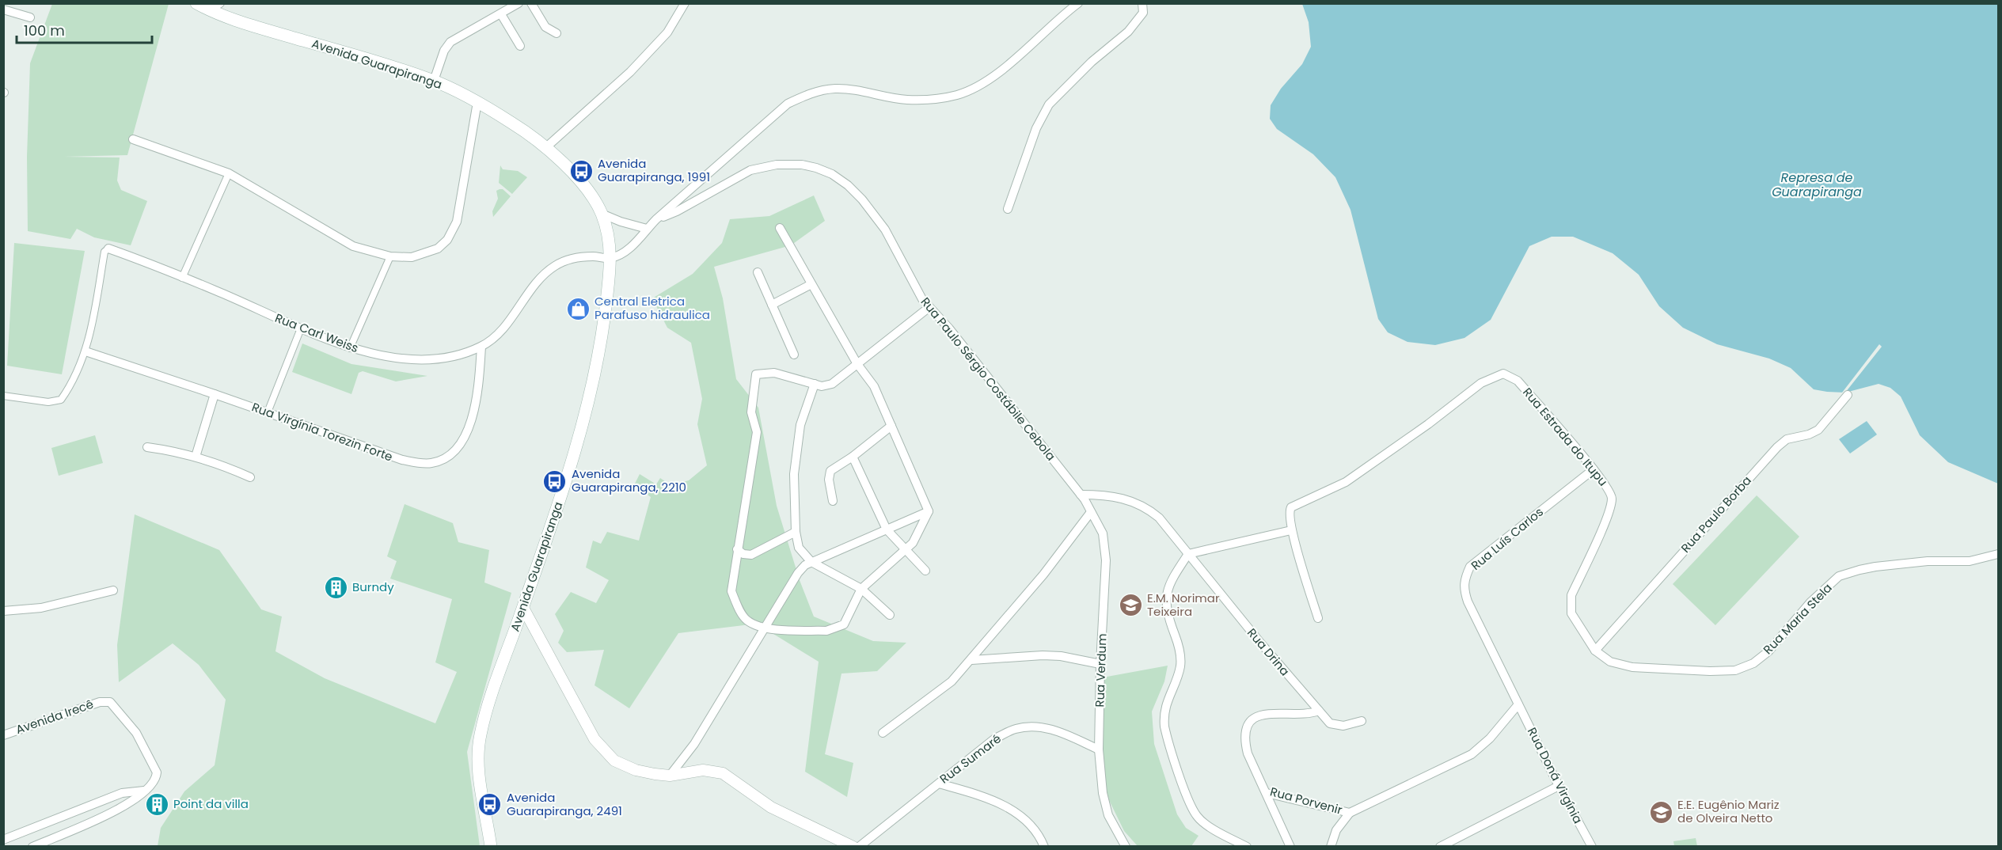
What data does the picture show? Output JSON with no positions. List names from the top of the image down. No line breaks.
{"streets":{"main road":["Avenida Guarapiranga"],"street":["Rua Carl Weiss","Rua Paulo Sérgio Costábile Cebola","Rua Virgínia Torezin Forte","Rua Estrada do Itupu","Rua Paulo Borba","Rua Luís Carlos","Rua Maria Stela","Rua Drina","Rua Verdum","Avenida Irecê","Rua Sumaré","Rua Doná Virgínia","Rua Porvenir"]},"crossings":[["Avenida Guarapiranga","Rua Carl Weiss"],["Rua Carl Weiss","Rua Virgínia Torezin Forte"],["Rua Paulo Sérgio Costábile Cebola","Rua Verdum"],["Rua Estrada do Itupu","Rua Paulo Borba"],["Rua Estrada do Itupu","Rua Luís Carlos"],["Rua Estrada do Itupu","Rua Maria Stela"],["Rua Luís Carlos","Rua Doná Virgínia"],["Rua Drina","Rua Porvenir"],["Rua Verdum","Rua Sumaré"]],"water":["Represa de Guarapiranga"],"places":{"bus stop":["Avenida Guarapiranga, 1991","Avenida Guarapiranga, 2210","Avenida Guarapiranga, 2491"],"shop":["Central Eletrica Parafuso hidraulica"],"building":["Burndy","Point da villa"],"school or university":["E.M. Norimar Teixeira","E.E. Eugênio Mariz de Olveira Netto"]},"scale_bar":"100 m"}
